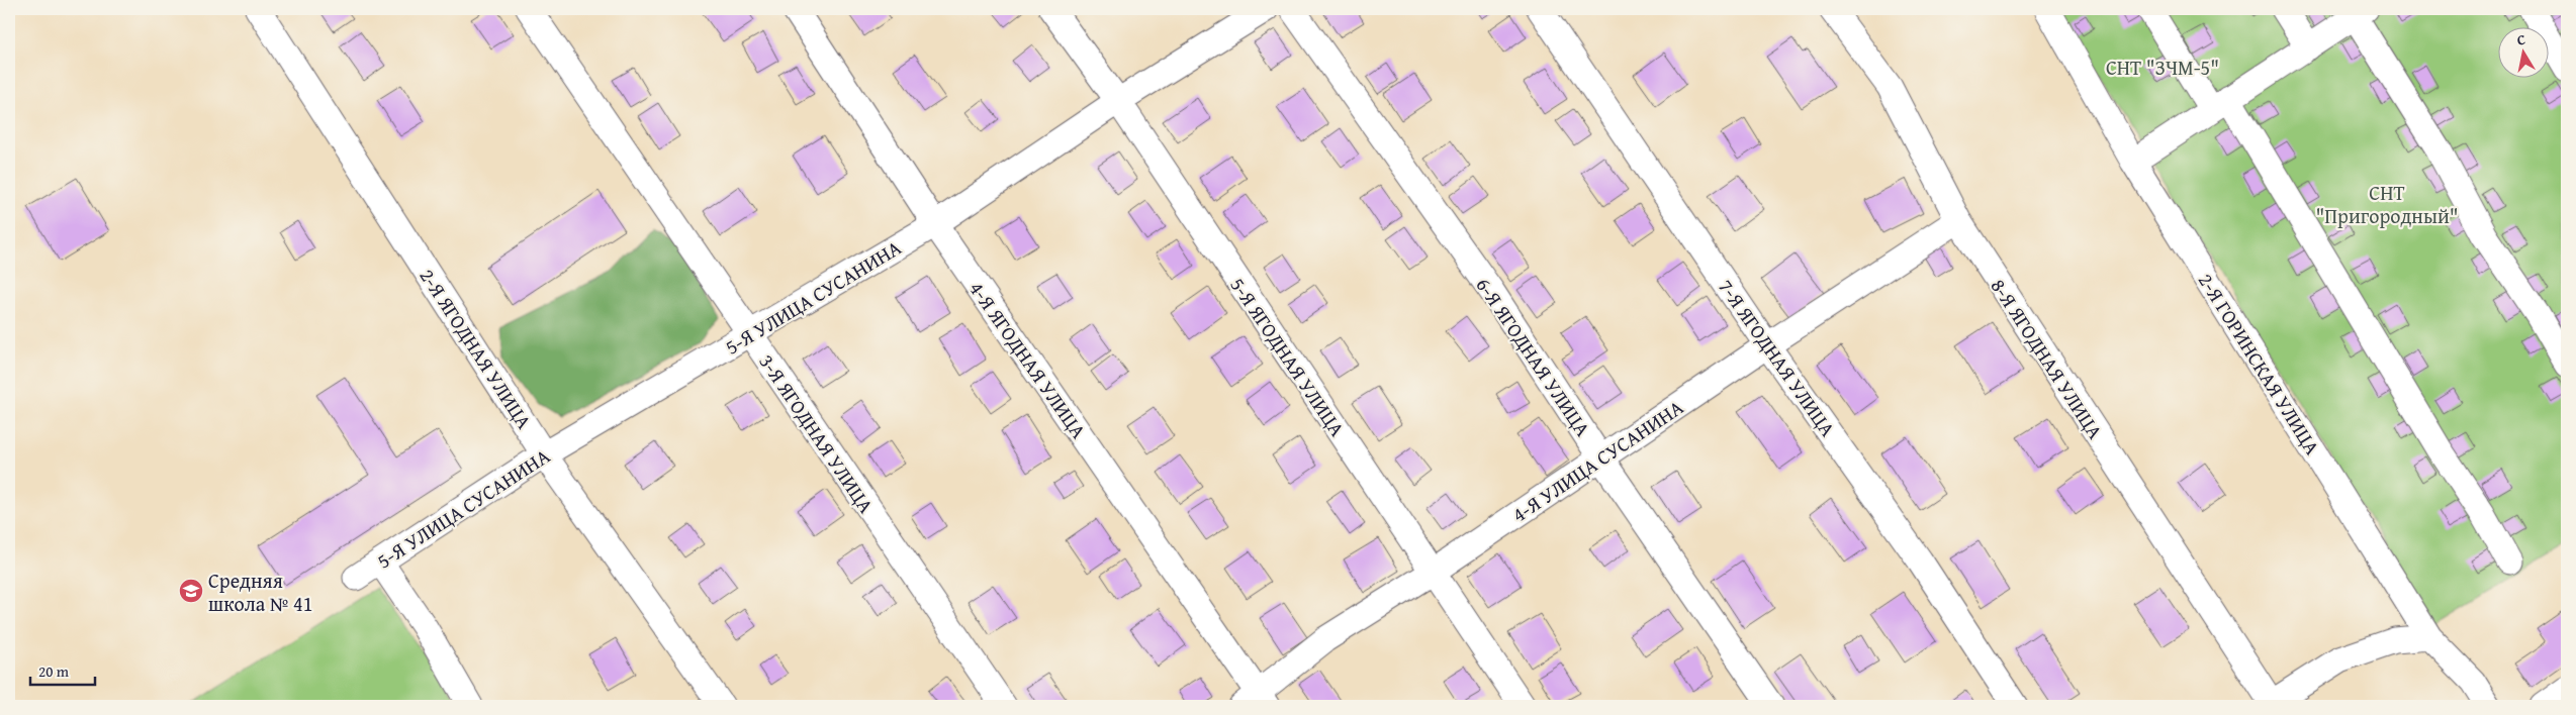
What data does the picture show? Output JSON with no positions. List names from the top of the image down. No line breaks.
{"streets":{"street":["5-Я УЛИЦА СУСАНИНА","2-Я ЯГОДНАЯ УЛИЦА","5-Я ЯГОДНАЯ УЛИЦА","6-Я ЯГОДНАЯ УЛИЦА","7-Я ЯГОДНАЯ УЛИЦА","8-Я ЯГОДНАЯ УЛИЦА","4-Я ЯГОДНАЯ УЛИЦА","2-Я ГОРИНСКАЯ УЛИЦА","3-Я ЯГОДНАЯ УЛИЦА","4-Я УЛИЦА СУСАНИНА"]},"crossings":[["5-Я УЛИЦА СУСАНИНА","2-Я ЯГОДНАЯ УЛИЦА"],["5-Я УЛИЦА СУСАНИНА","5-Я ЯГОДНАЯ УЛИЦА"],["5-Я УЛИЦА СУСАНИНА","4-Я ЯГОДНАЯ УЛИЦА"],["5-Я УЛИЦА СУСАНИНА","3-Я ЯГОДНАЯ УЛИЦА"],["5-Я ЯГОДНАЯ УЛИЦА","4-Я УЛИЦА СУСАНИНА"],["6-Я ЯГОДНАЯ УЛИЦА","4-Я УЛИЦА СУСАНИНА"],["7-Я ЯГОДНАЯ УЛИЦА","4-Я УЛИЦА СУСАНИНА"],["8-Я ЯГОДНАЯ УЛИЦА","4-Я УЛИЦА СУСАНИНА"],["4-Я ЯГОДНАЯ УЛИЦА","4-Я УЛИЦА СУСАНИНА"]],"parks":["СНТ \"ЗЧМ-5\"","СНТ \"Пригородный\""],"places":{"school or university":["Средняя школа № 41"]},"scale_bar":"20 m","north":"top"}
